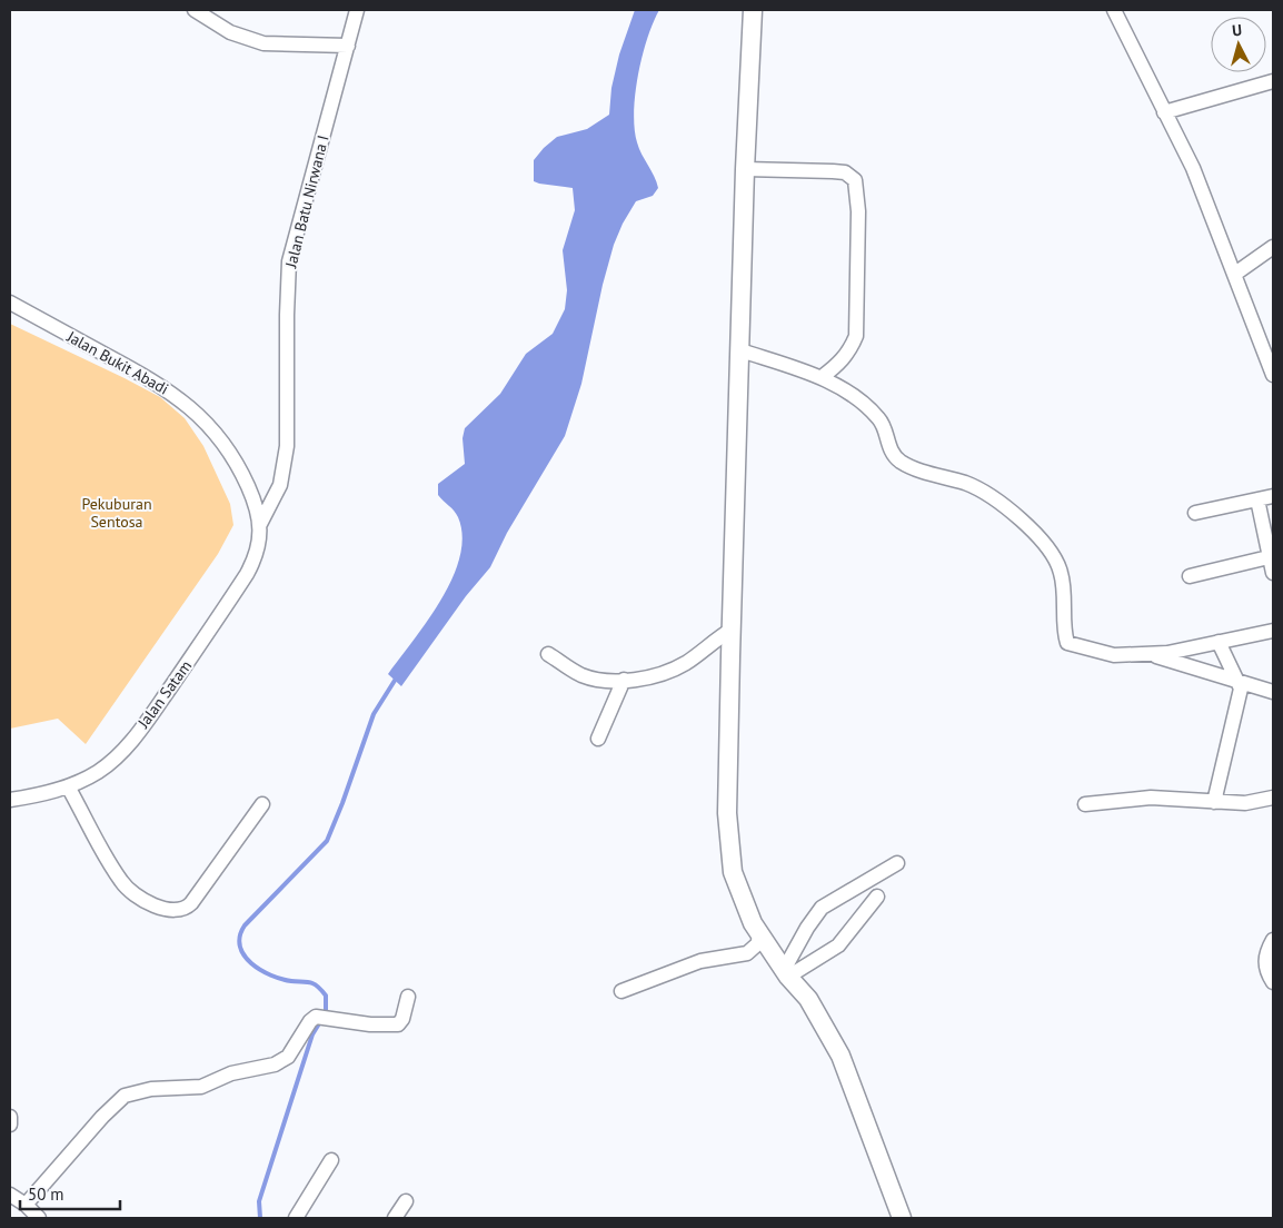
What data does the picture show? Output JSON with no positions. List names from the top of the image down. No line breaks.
{"streets":{"street":["Jalan Batu Nirwana I","Jalan Bukit Abadi","Jalan Satam"]},"crossings":[["Jalan Batu Nirwana I","Jalan Bukit Abadi"],["Jalan Batu Nirwana I","Jalan Satam"],["Jalan Bukit Abadi","Jalan Satam"]],"parks":["Pekuburan Sentosa"],"scale_bar":"50 m","north":"top"}
